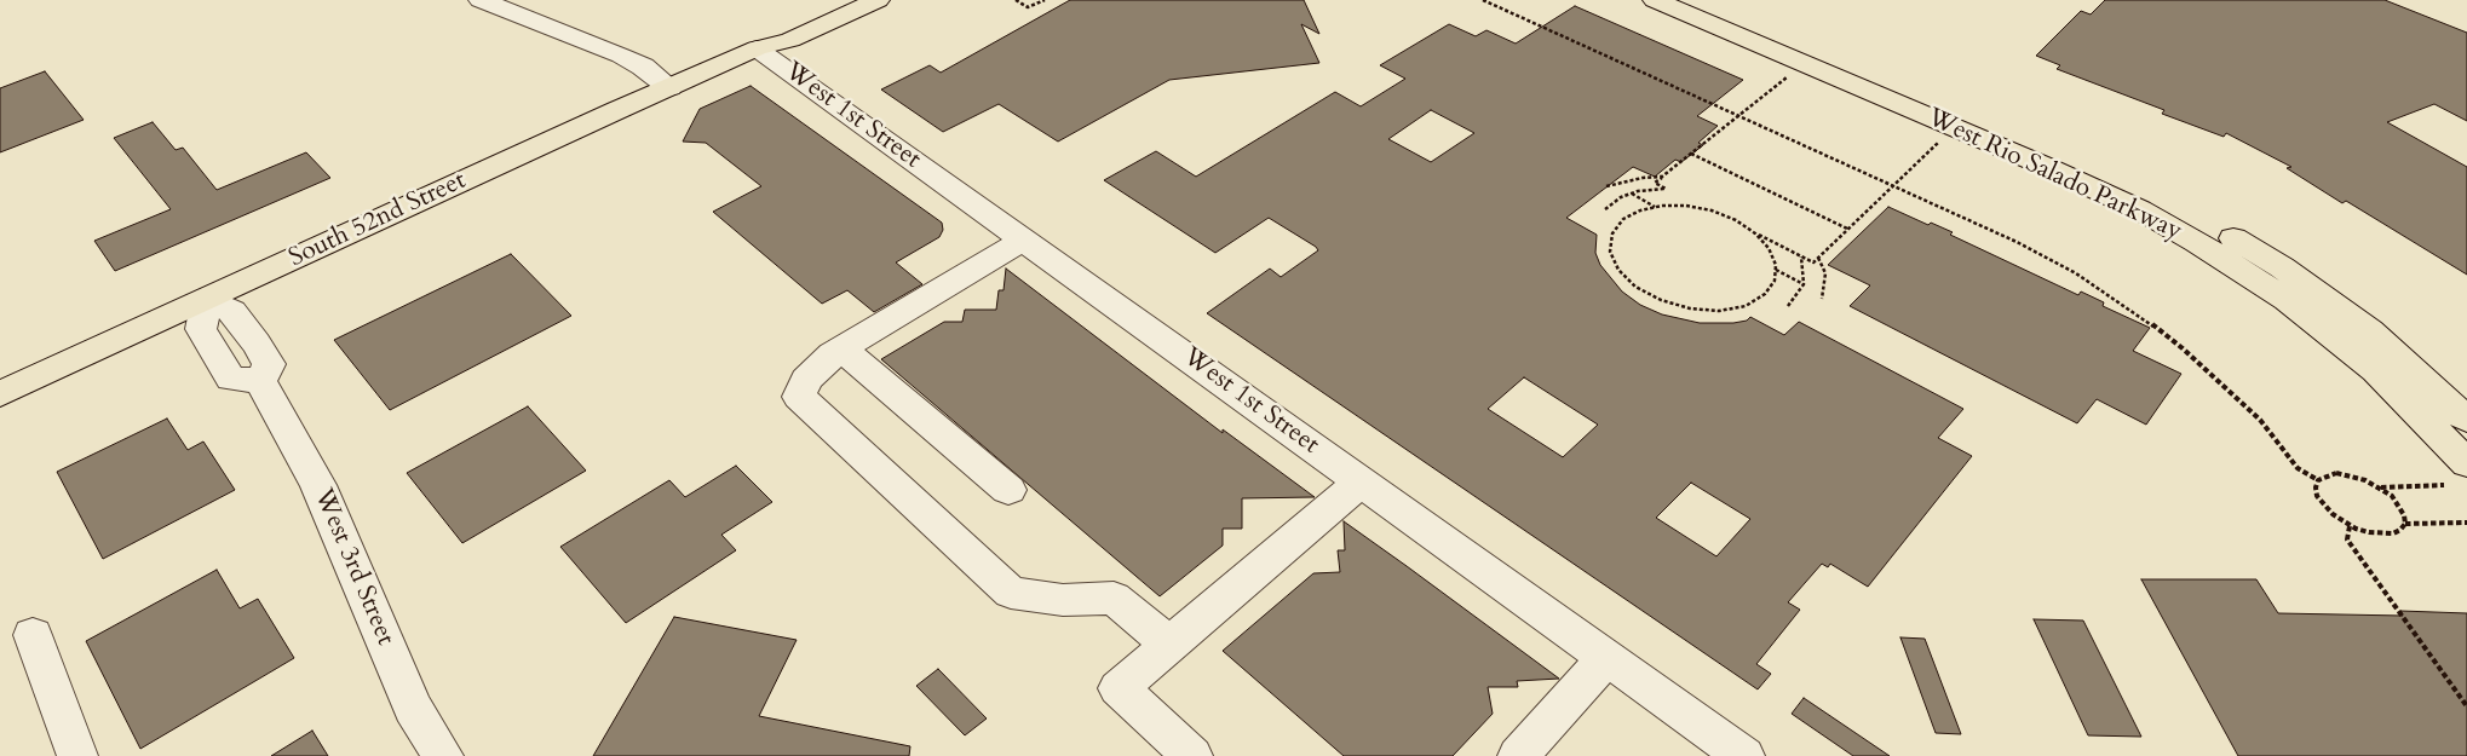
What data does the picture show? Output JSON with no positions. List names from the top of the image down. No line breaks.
{"streets":{"main road":["West Rio Salado Parkway","South 52nd Street"],"street":["West 1st Street","West 3rd Street"]},"crossings":[["West 1st Street","South 52nd Street"],["South 52nd Street","West 3rd Street"]]}
